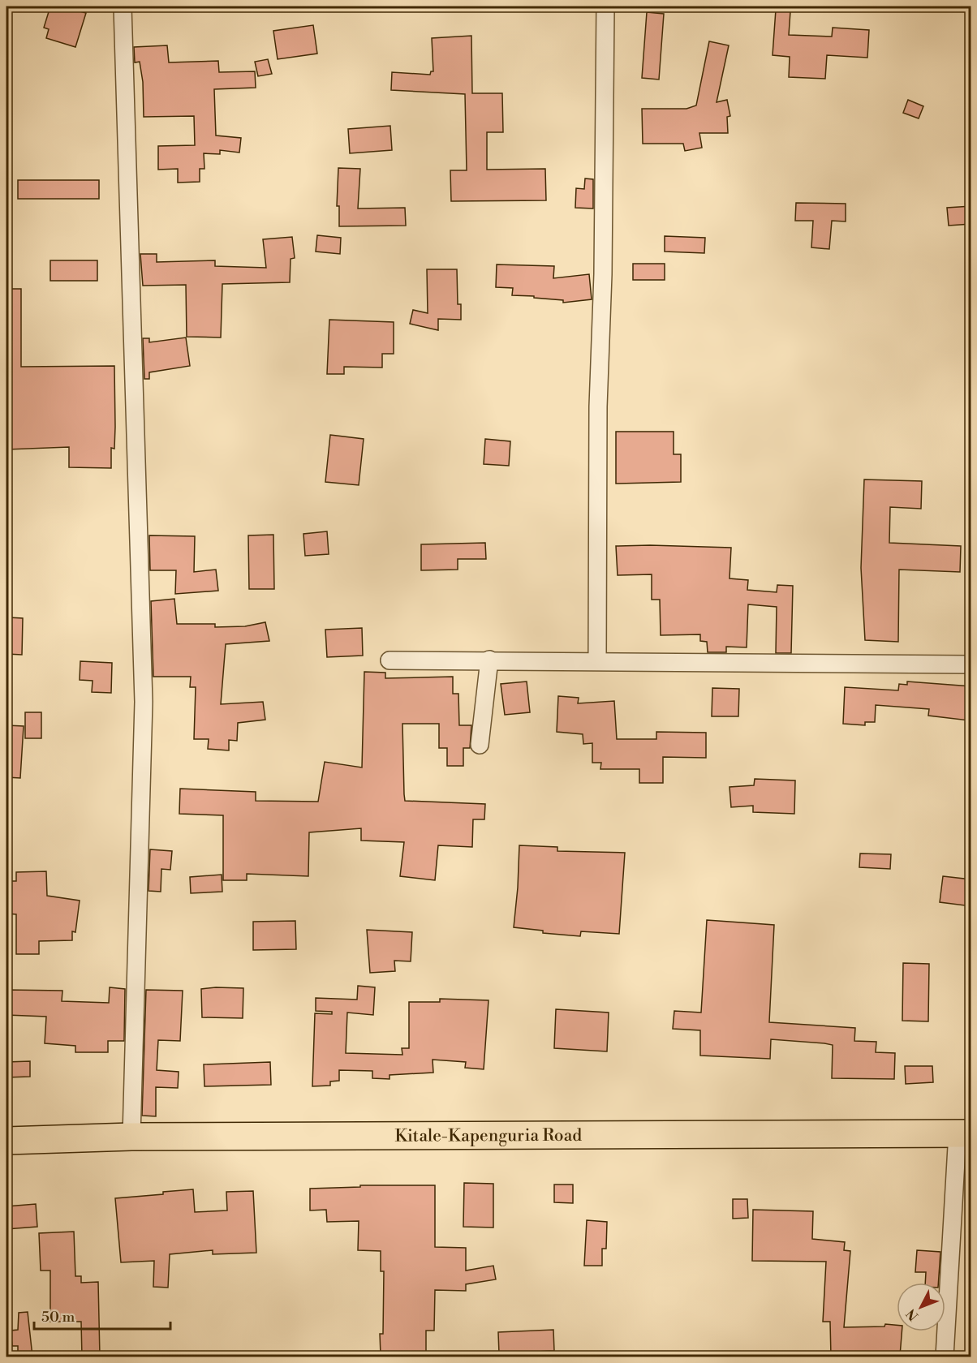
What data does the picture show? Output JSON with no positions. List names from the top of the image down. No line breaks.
{"streets":{"highway":["Kitale-Kapenguria Road"]},"scale_bar":"50 m","north":"bottom left"}
